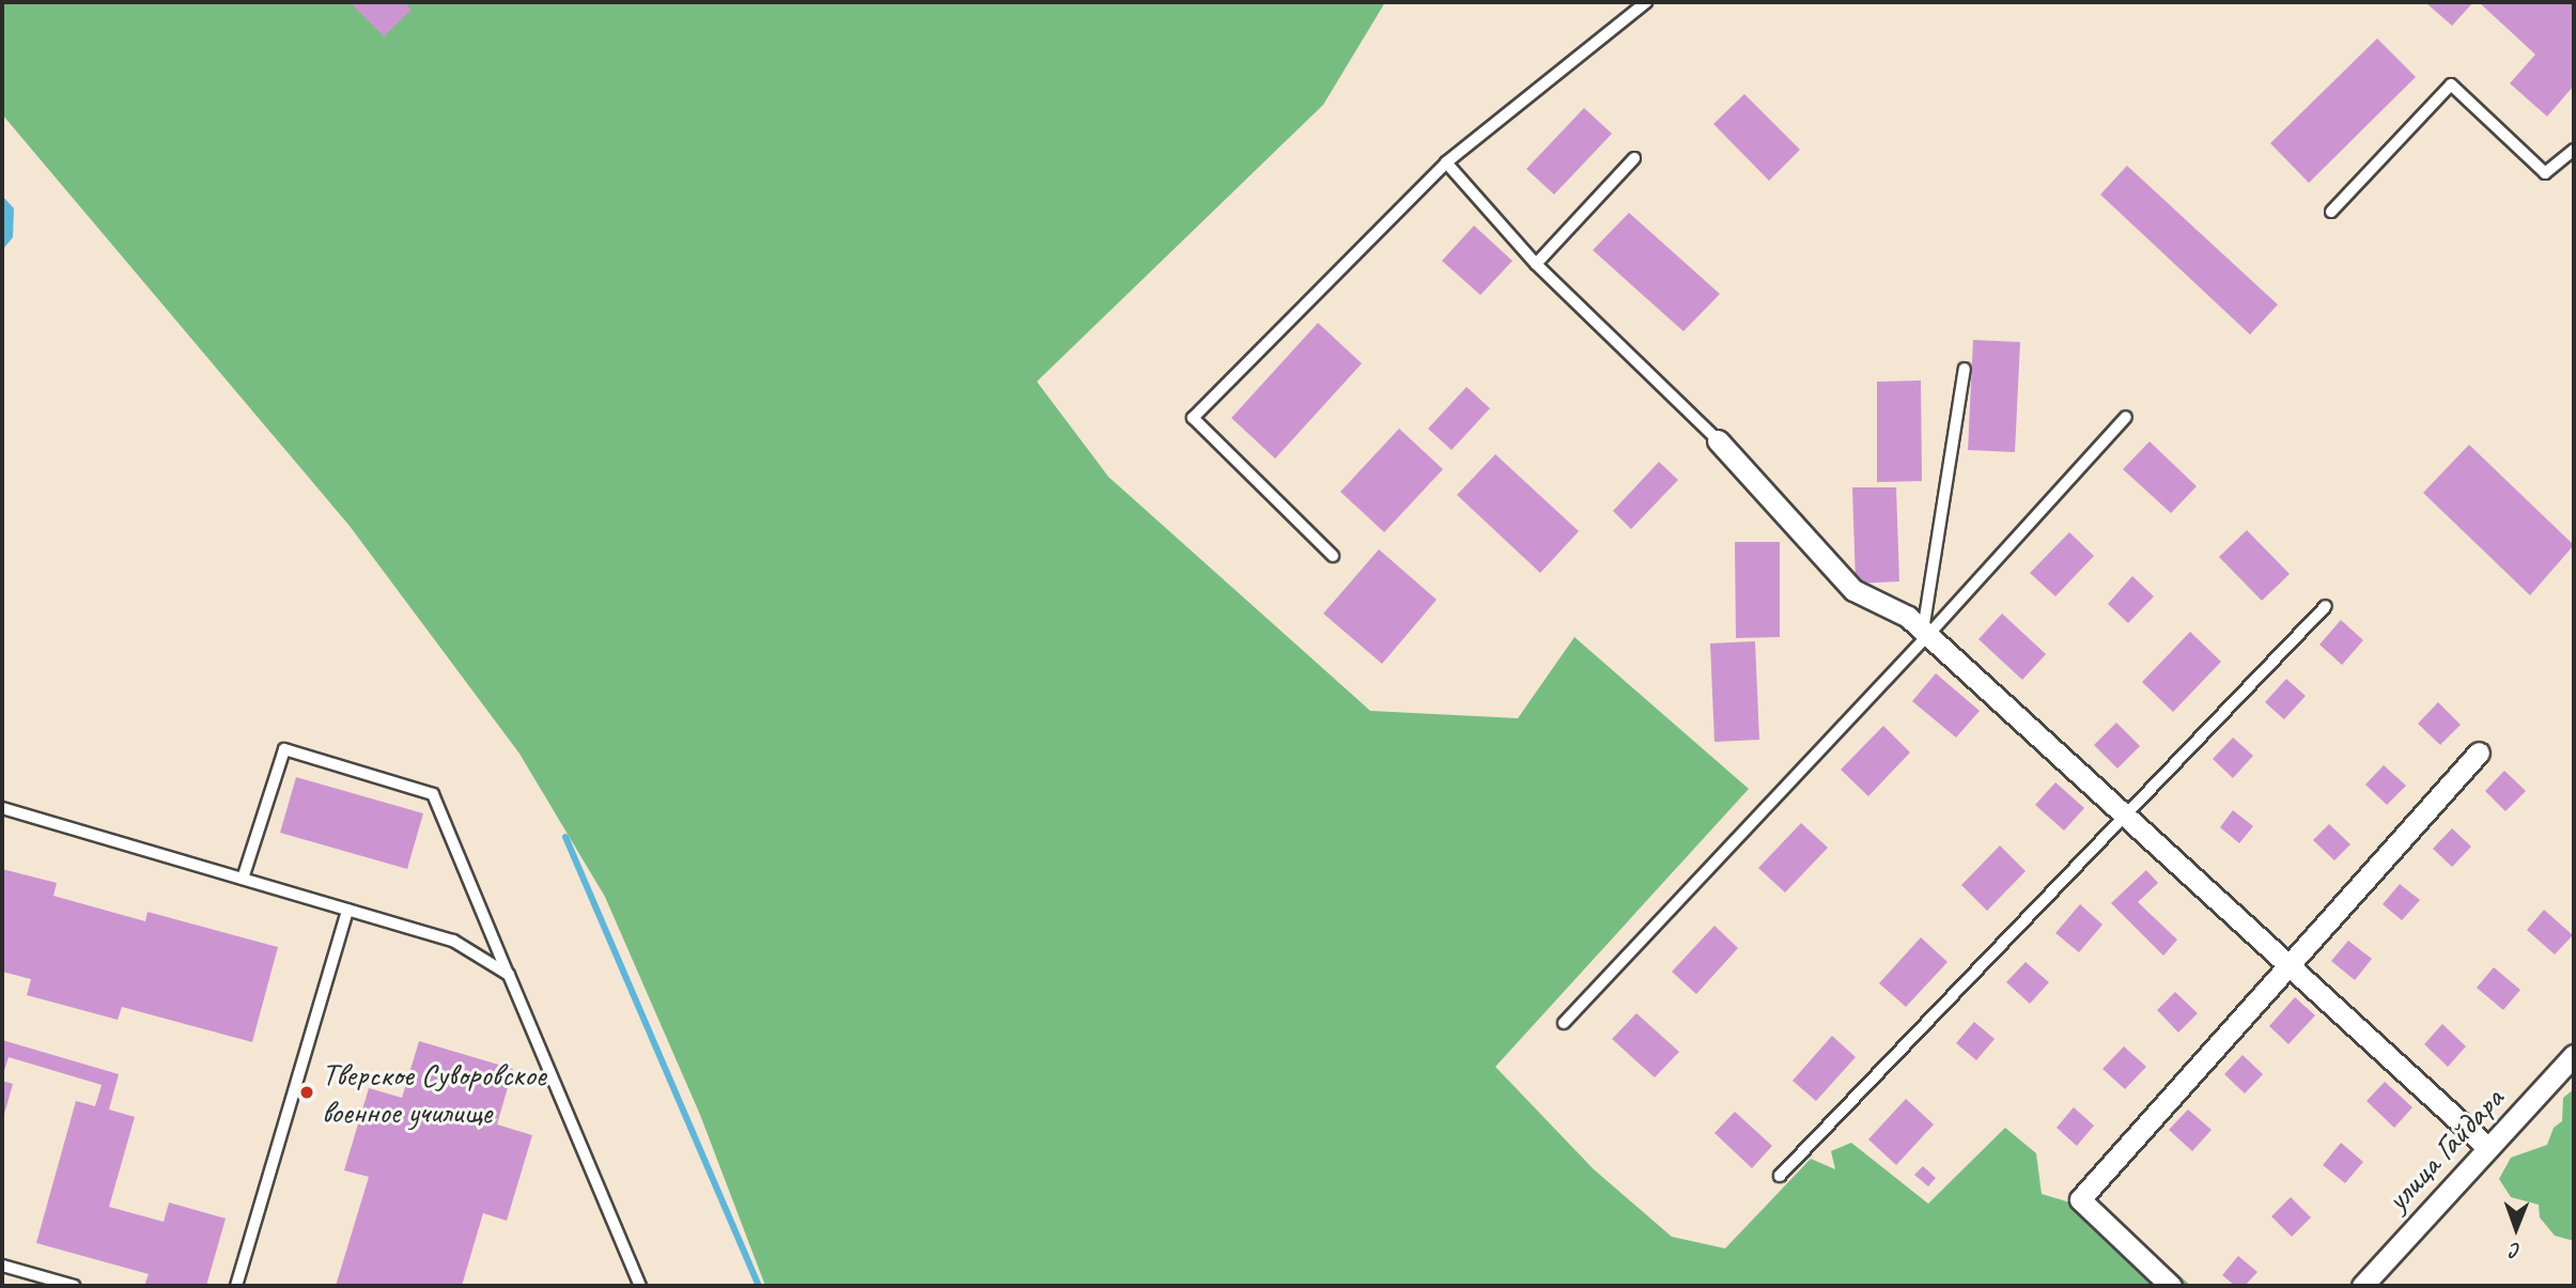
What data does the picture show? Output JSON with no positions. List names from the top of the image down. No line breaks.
{"streets":{"street":["улица Гайдара"]},"places":["Тверское Суворовское военное училище"],"north":"bottom"}
